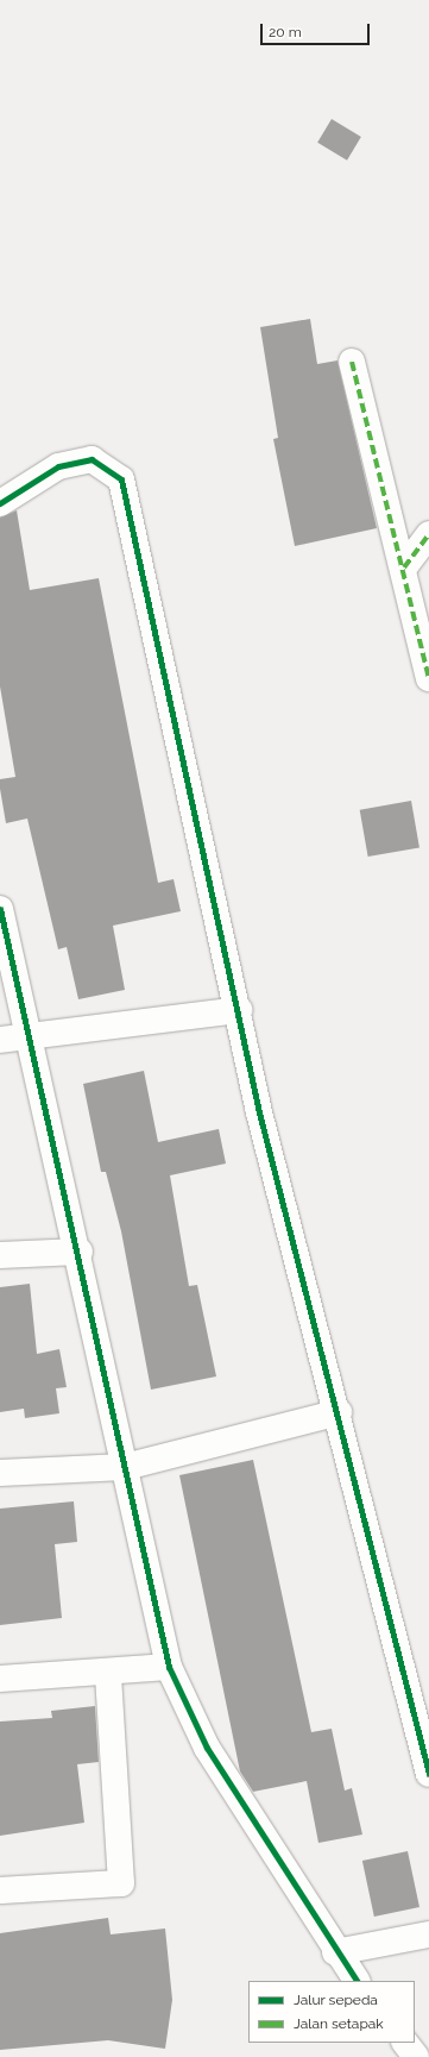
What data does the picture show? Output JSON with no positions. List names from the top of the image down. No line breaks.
{"legend":["Jalur sepeda","Jalan setapak"],"scale_bar":"20 m"}
